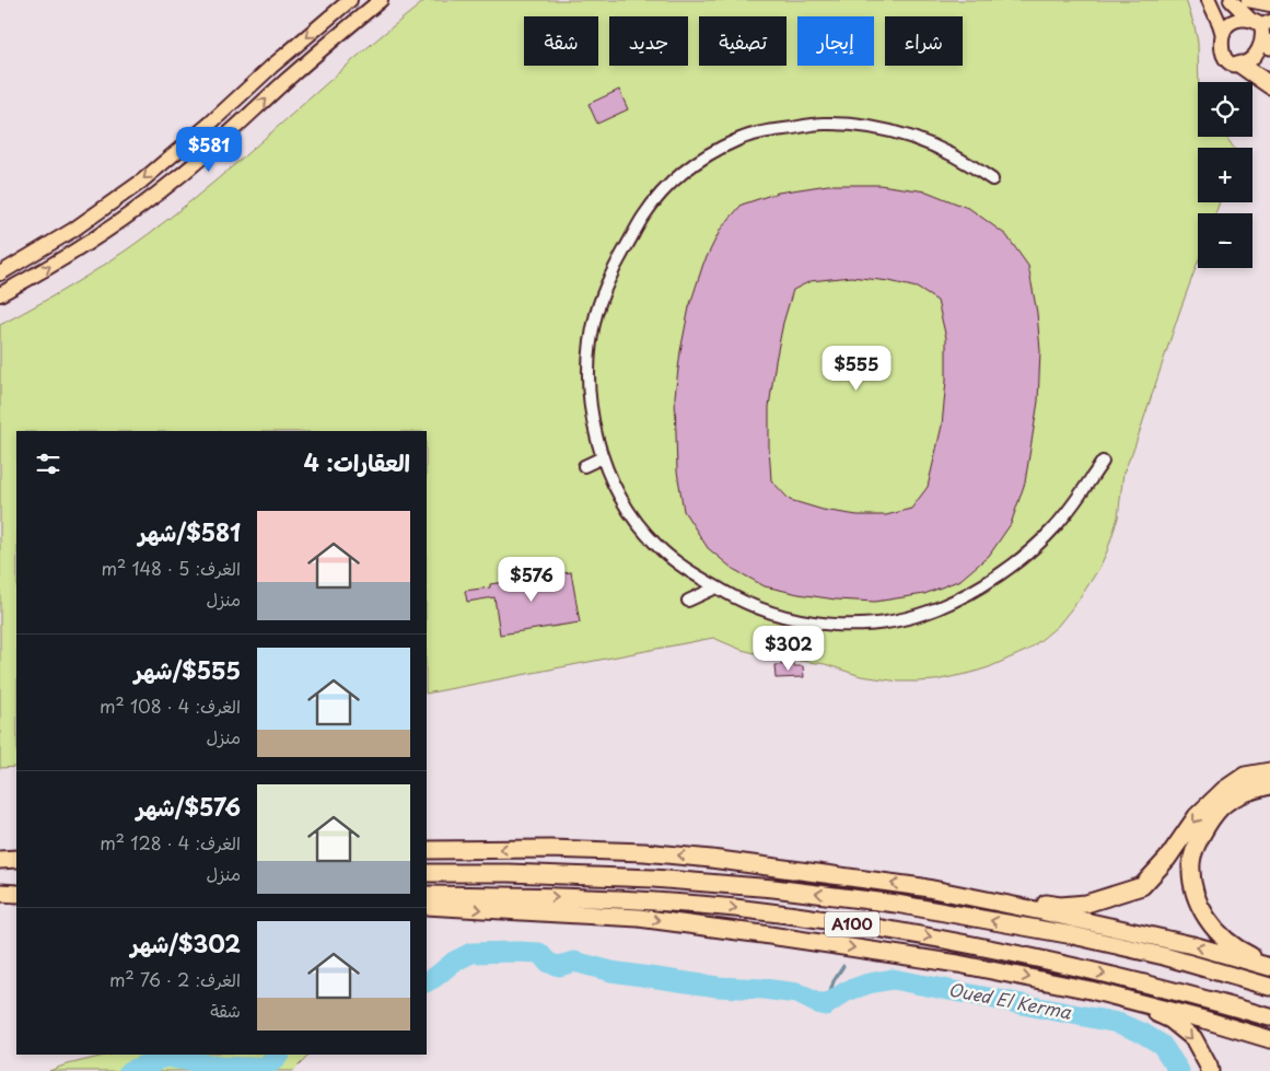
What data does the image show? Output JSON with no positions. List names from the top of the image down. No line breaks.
{"streets":{"highway":["A100"]},"water":["Oued El Kerma"],"page":{"chip":["شراء","إيجار","تصفية","جديد","شقة"],"map_buttons":["+","−"],"price":["$581","$555","$576","$302"],"heading":"العقارات: 4","list":[{"name":"$581/شهر","note":"الغرف: 5 · 148 m² · منزل"},{"name":"$555/شهر","note":"الغرف: 4 · 108 m² · منزل"},{"name":"$576/شهر","note":"الغرف: 4 · 128 m² · منزل"},{"name":"$302/شهر","note":"الغرف: 2 · 76 m² · شقة"}]}}
